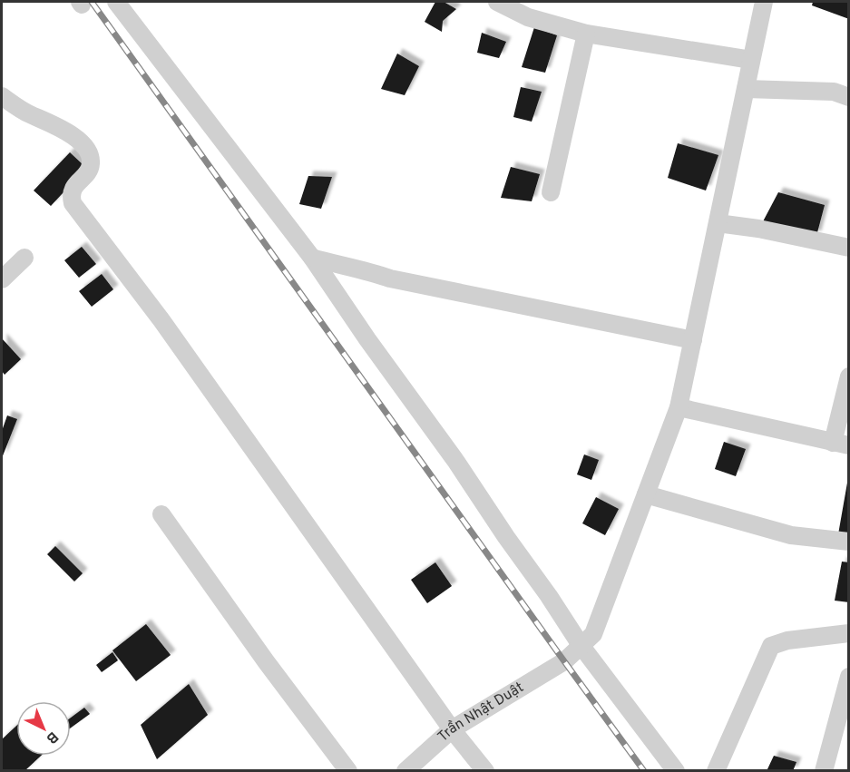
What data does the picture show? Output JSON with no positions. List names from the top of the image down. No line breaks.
{"streets":{"street":["Trần Nhật Duật"]},"north":"bottom right"}
